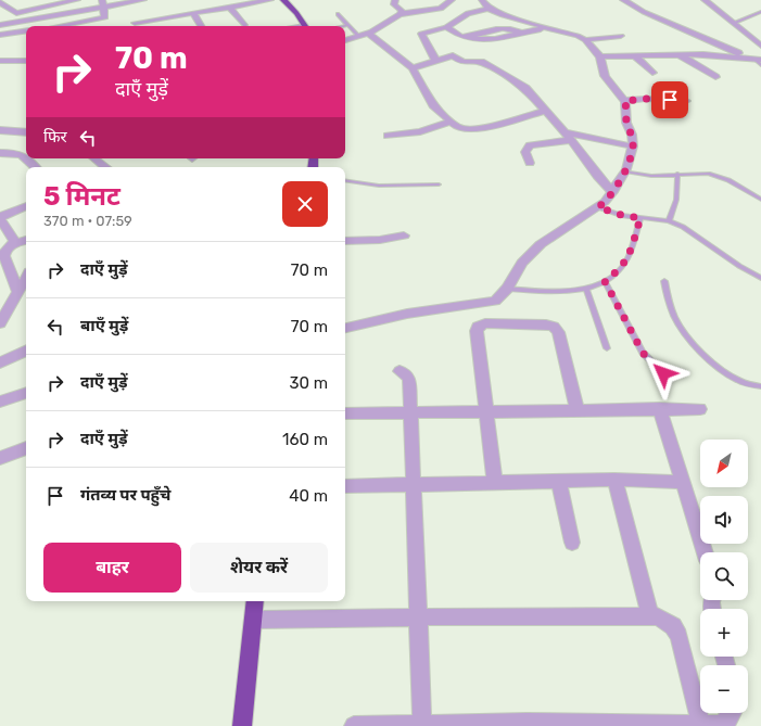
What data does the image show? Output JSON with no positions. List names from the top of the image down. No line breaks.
{"north":"bottom left","page":{"turn":["70 m","दाएँ मुड़ें"],"then":"फिर","heading":["5 मिनट","370 m · 07:59"],"list":[{"name":"दाएँ मुड़ें","value":"70 m"},{"name":"बाएँ मुड़ें","value":"70 m"},{"name":"दाएँ मुड़ें","value":"30 m"},{"name":"दाएँ मुड़ें","value":"160 m"},{"name":"गंतव्य पर पहुँचे","value":"40 m"}],"map_buttons":["+","−"],"buttons":["बाहर","शेयर करें"]}}
